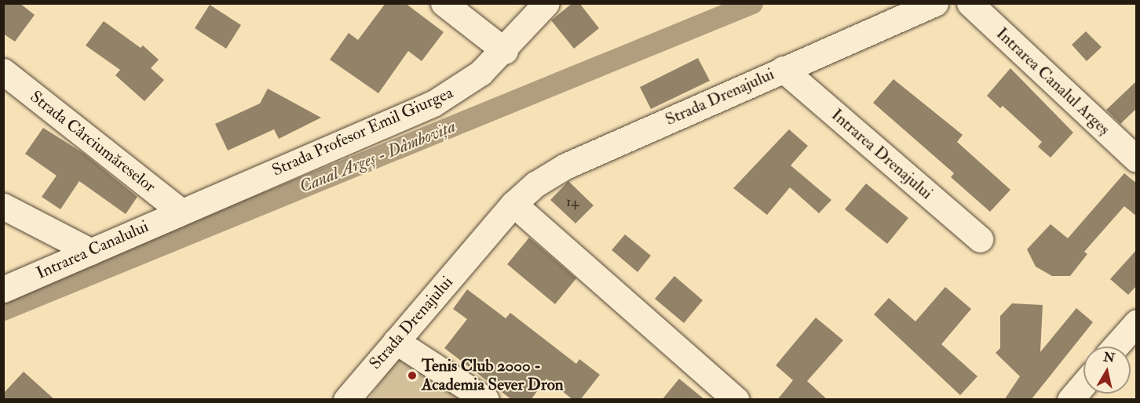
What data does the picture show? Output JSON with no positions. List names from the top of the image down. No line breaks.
{"streets":{"street":["Intrarea Canalul Argeș","Strada Drenajului","Strada Profesor Emil Giurgea","Strada Cârciumăreselor","Intrarea Drenajului","Intrarea Canalului"]},"crossings":[["Strada Drenajului","Intrarea Drenajului"],["Strada Profesor Emil Giurgea","Strada Cârciumăreselor"],["Strada Profesor Emil Giurgea","Intrarea Canalului"],["Strada Cârciumăreselor","Intrarea Canalului"]],"water":["Canal Argeș - Dâmbovița"],"places":["Tenis Club 2000 - Academia Sever Dron"],"house_numbers":["14"],"north":"top"}
